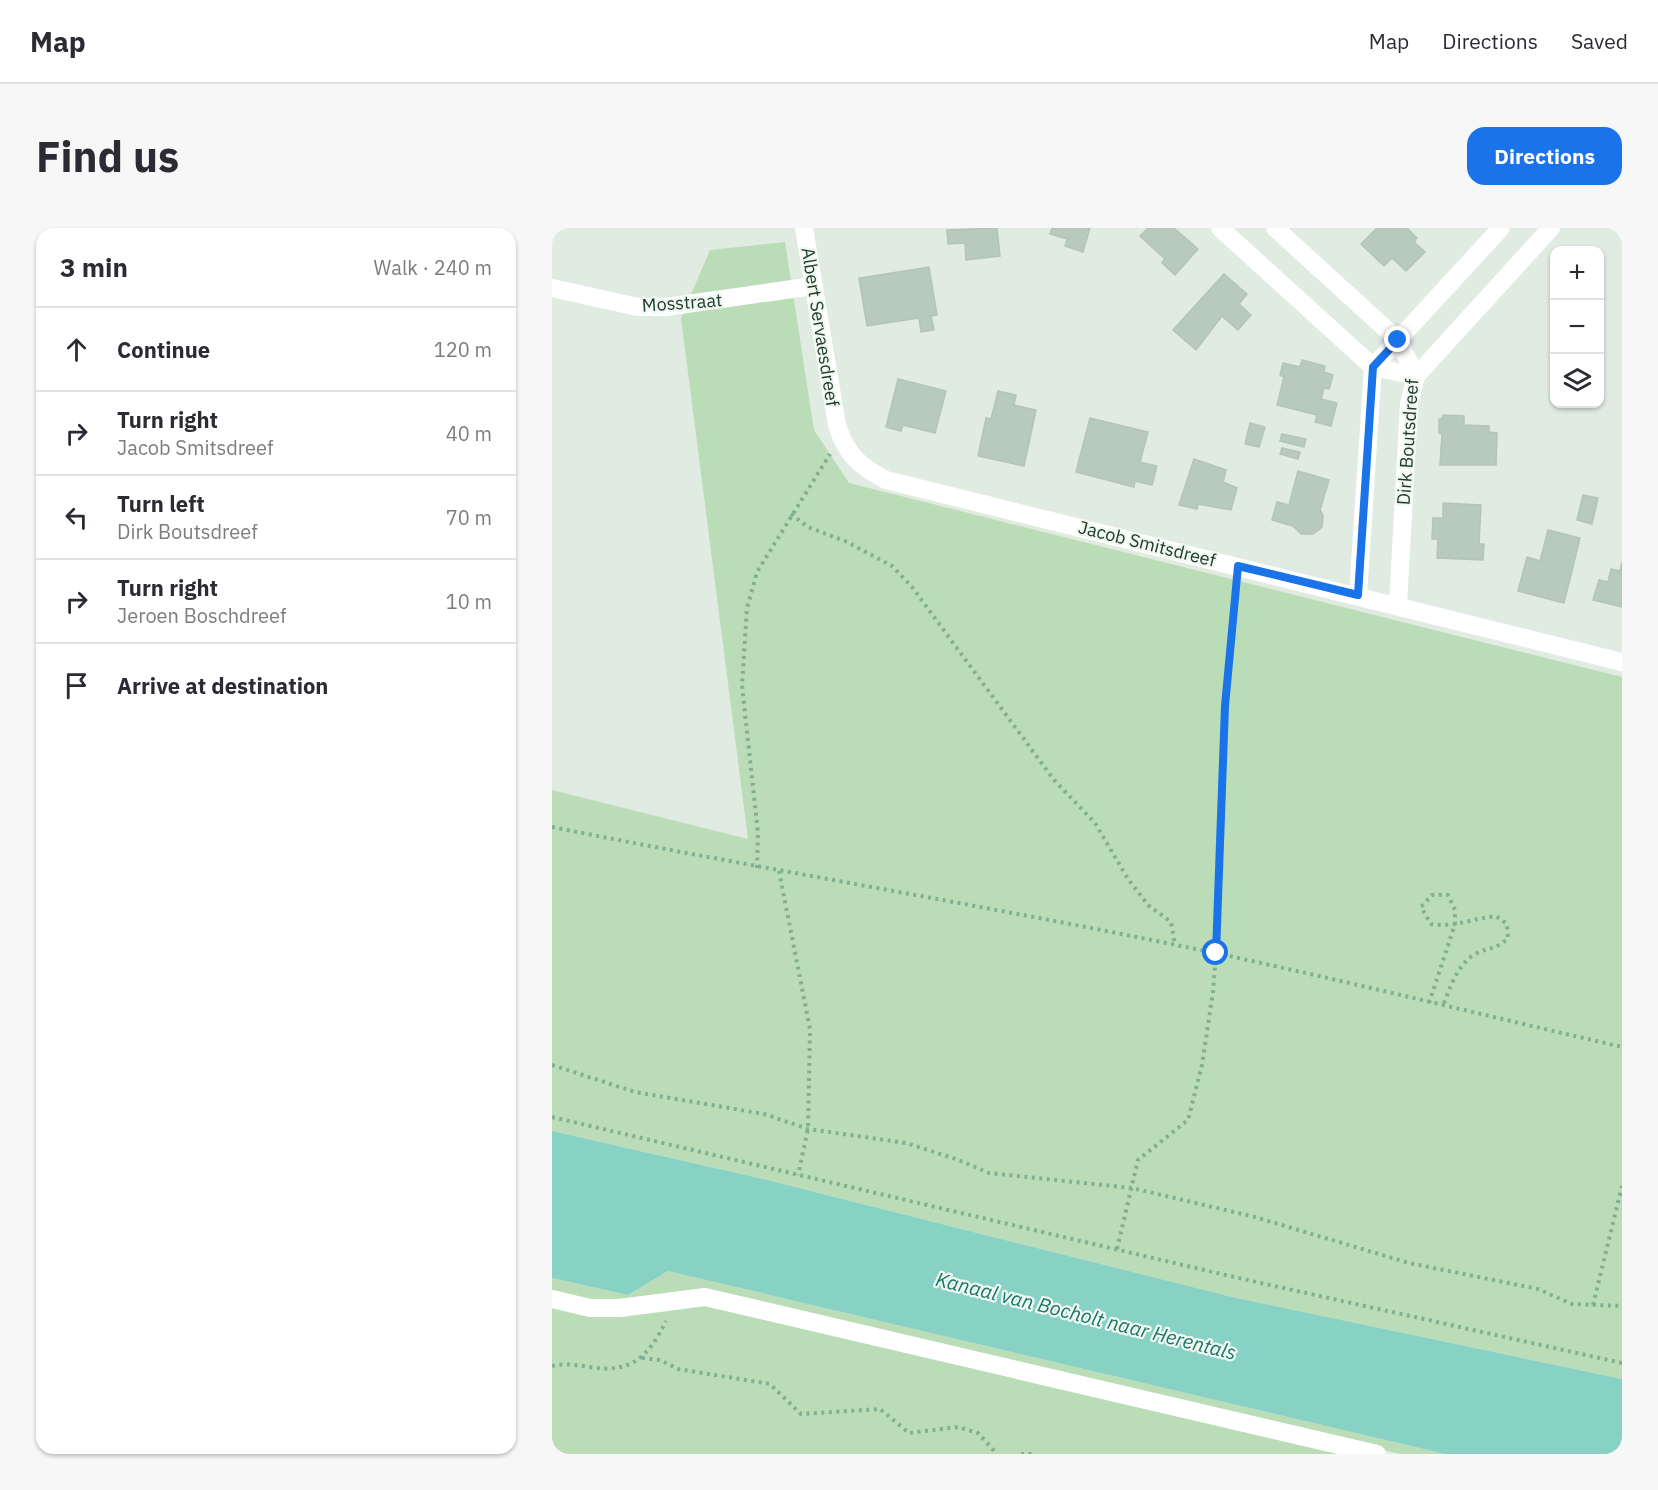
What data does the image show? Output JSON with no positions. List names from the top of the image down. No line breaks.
{"streets":{"street":["Mosstraat","Albert Servaesdreef","Dirk Boutsdreef","Jacob Smitsdreef"]},"crossings":[["Mosstraat","Albert Servaesdreef"],["Albert Servaesdreef","Jacob Smitsdreef"],["Dirk Boutsdreef","Jacob Smitsdreef"]],"water":["Kanaal van Bocholt naar Herentals"],"page":{"header":"Map","nav":["Map","Directions","Saved"],"buttons":"Directions","title":"Find us","heading":["3 min","Walk · 240 m"],"map_buttons":["+","−"],"list":[["Continue","120 m"],["Turn right","Jacob Smitsdreef","40 m"],["Turn left","Dirk Boutsdreef","70 m"],["Turn right","Jeroen Boschdreef","10 m"],"Arrive at destination"]}}
